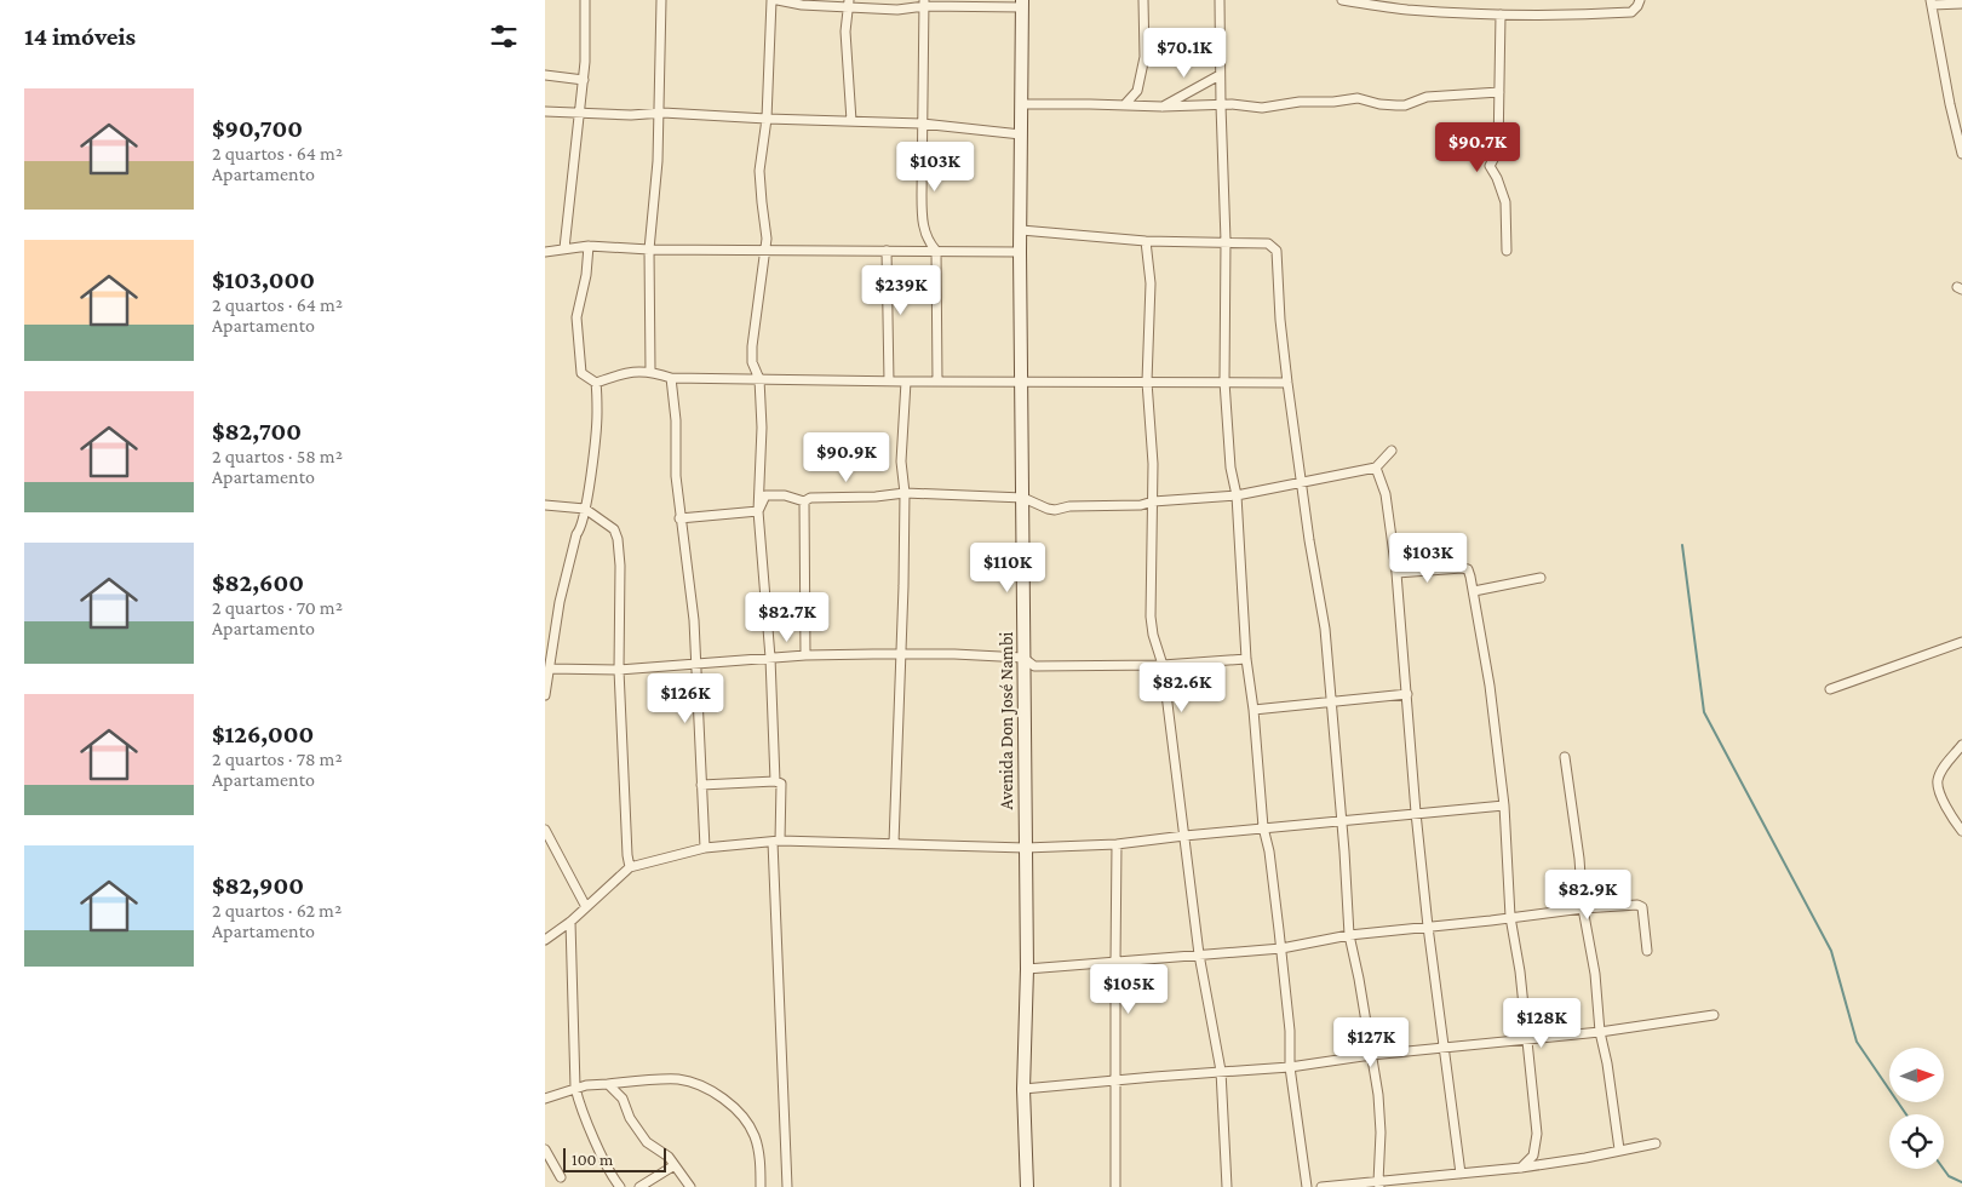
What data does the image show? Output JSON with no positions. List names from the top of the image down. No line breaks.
{"streets":{"street":["Avenida Don José Nambi"]},"scale_bar":"100 m","north":"right","page":{"heading":"14 imóveis","price":["$70.1K","$90.7K","$103K","$239K","$90.9K","$103K","$110K","$82.7K","$82.6K","$126K","$82.9K","$105K","$128K","$127K"],"list":[{"name":"$90,700","note":"2 quartos · 64 m² · Apartamento"},{"name":"$103,000","note":"2 quartos · 64 m² · Apartamento"},{"name":"$82,700","note":"2 quartos · 58 m² · Apartamento"},{"name":"$82,600","note":"2 quartos · 70 m² · Apartamento"},{"name":"$126,000","note":"2 quartos · 78 m² · Apartamento"},{"name":"$82,900","note":"2 quartos · 62 m² · Apartamento"}],"scale":"100 m"}}
